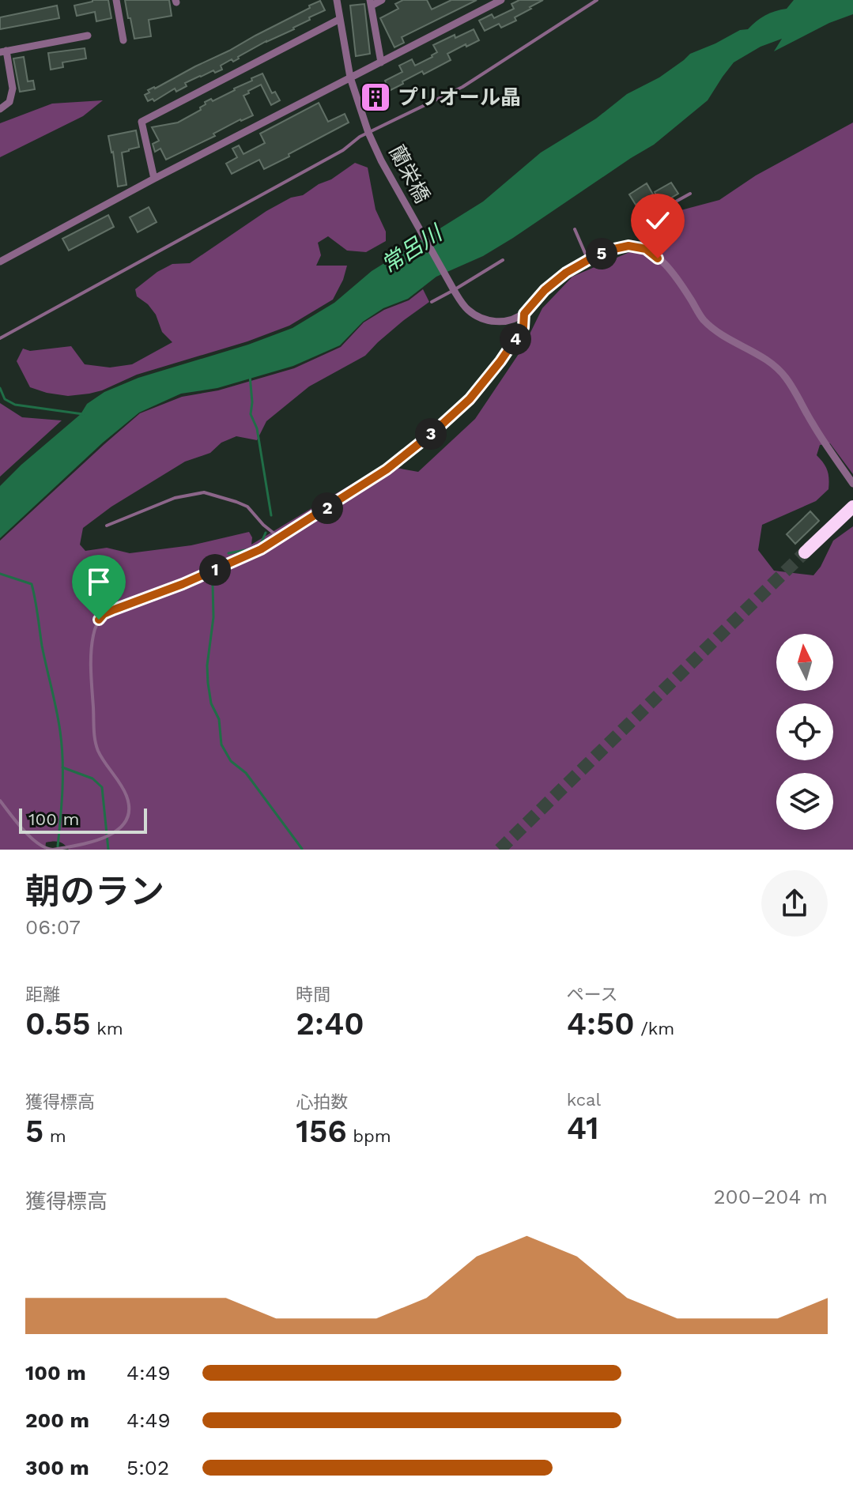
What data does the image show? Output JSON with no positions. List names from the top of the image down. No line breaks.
{"streets":{"street":["蘭栄橋"]},"water":["常呂川"],"places":{"building":["プリオール晶"]},"scale_bar":"100 m","north":"top","page":{"pins":["5","4","3","2","1"],"scale":"100 m","heading":["朝のラン","06:07"],"stats":[["距離","0.55 km"],["時間","2:40"],["ペース","4:50 /km"],["獲得標高","5 m"],["心拍数","156 bpm"],["kcal","41"]],"chart":["獲得標高","200–204 m"],"list":[{"name":"100 m","note":"4:49"},{"name":"200 m","note":"4:49"},{"name":"300 m","note":"5:02"}]}}
